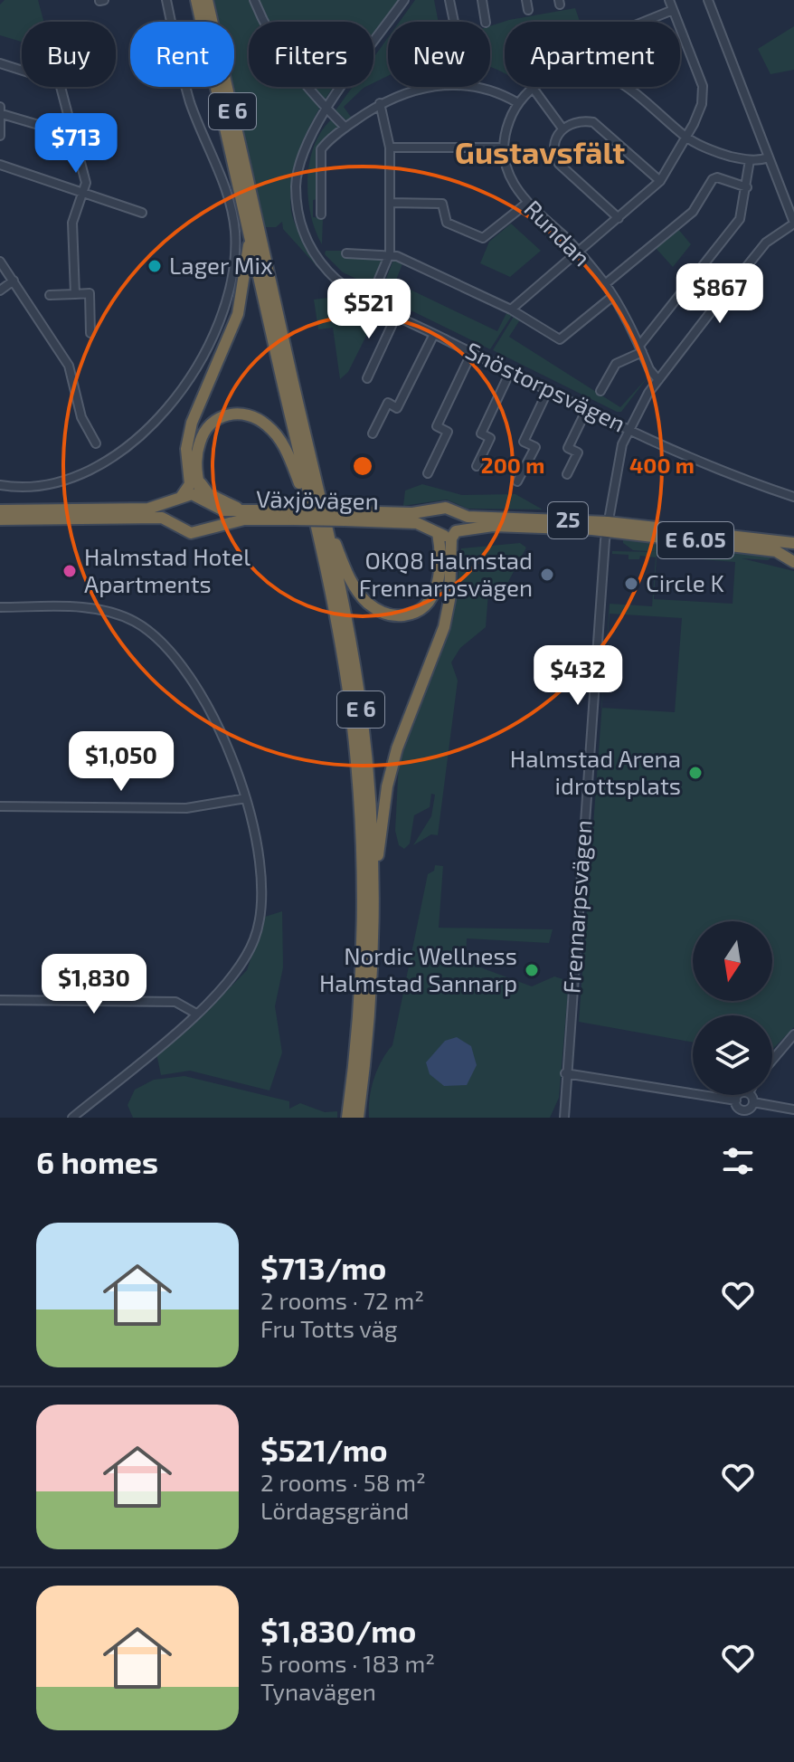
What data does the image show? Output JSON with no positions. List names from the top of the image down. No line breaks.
{"streets":{"highway":["E 6","Växjövägen","25","E 6.05"],"street":["Rundan","Snöstorpsvägen","Frennarpsvägen"]},"crossings":[["Rundan","Frennarpsvägen"],["Snöstorpsvägen","Frennarpsvägen"],["Växjövägen","Frennarpsvägen"]],"districts":["Gustavsfält"],"places":["Lager Mix","Halmstad Hotel Apartments","OKQ8 Halmstad Frennarpsvägen","Circle K","Halmstad Arena idrottsplats","Nordic Wellness Halmstad Sannarp"],"north":"bottom","page":{"chip":["Buy","Rent","Filters","New","Apartment"],"price":["$713","$867","$521","$432","$1,050","$1,830"],"heading":"6 homes","list":[{"name":"$713/mo","note":"2 rooms · 72 m² · Fru Totts väg"},{"name":"$521/mo","note":"2 rooms · 58 m² · Lördagsgränd"},{"name":"$1,830/mo","note":"5 rooms · 183 m² · Tynavägen"}]},"rings":["200 m","400 m"]}
